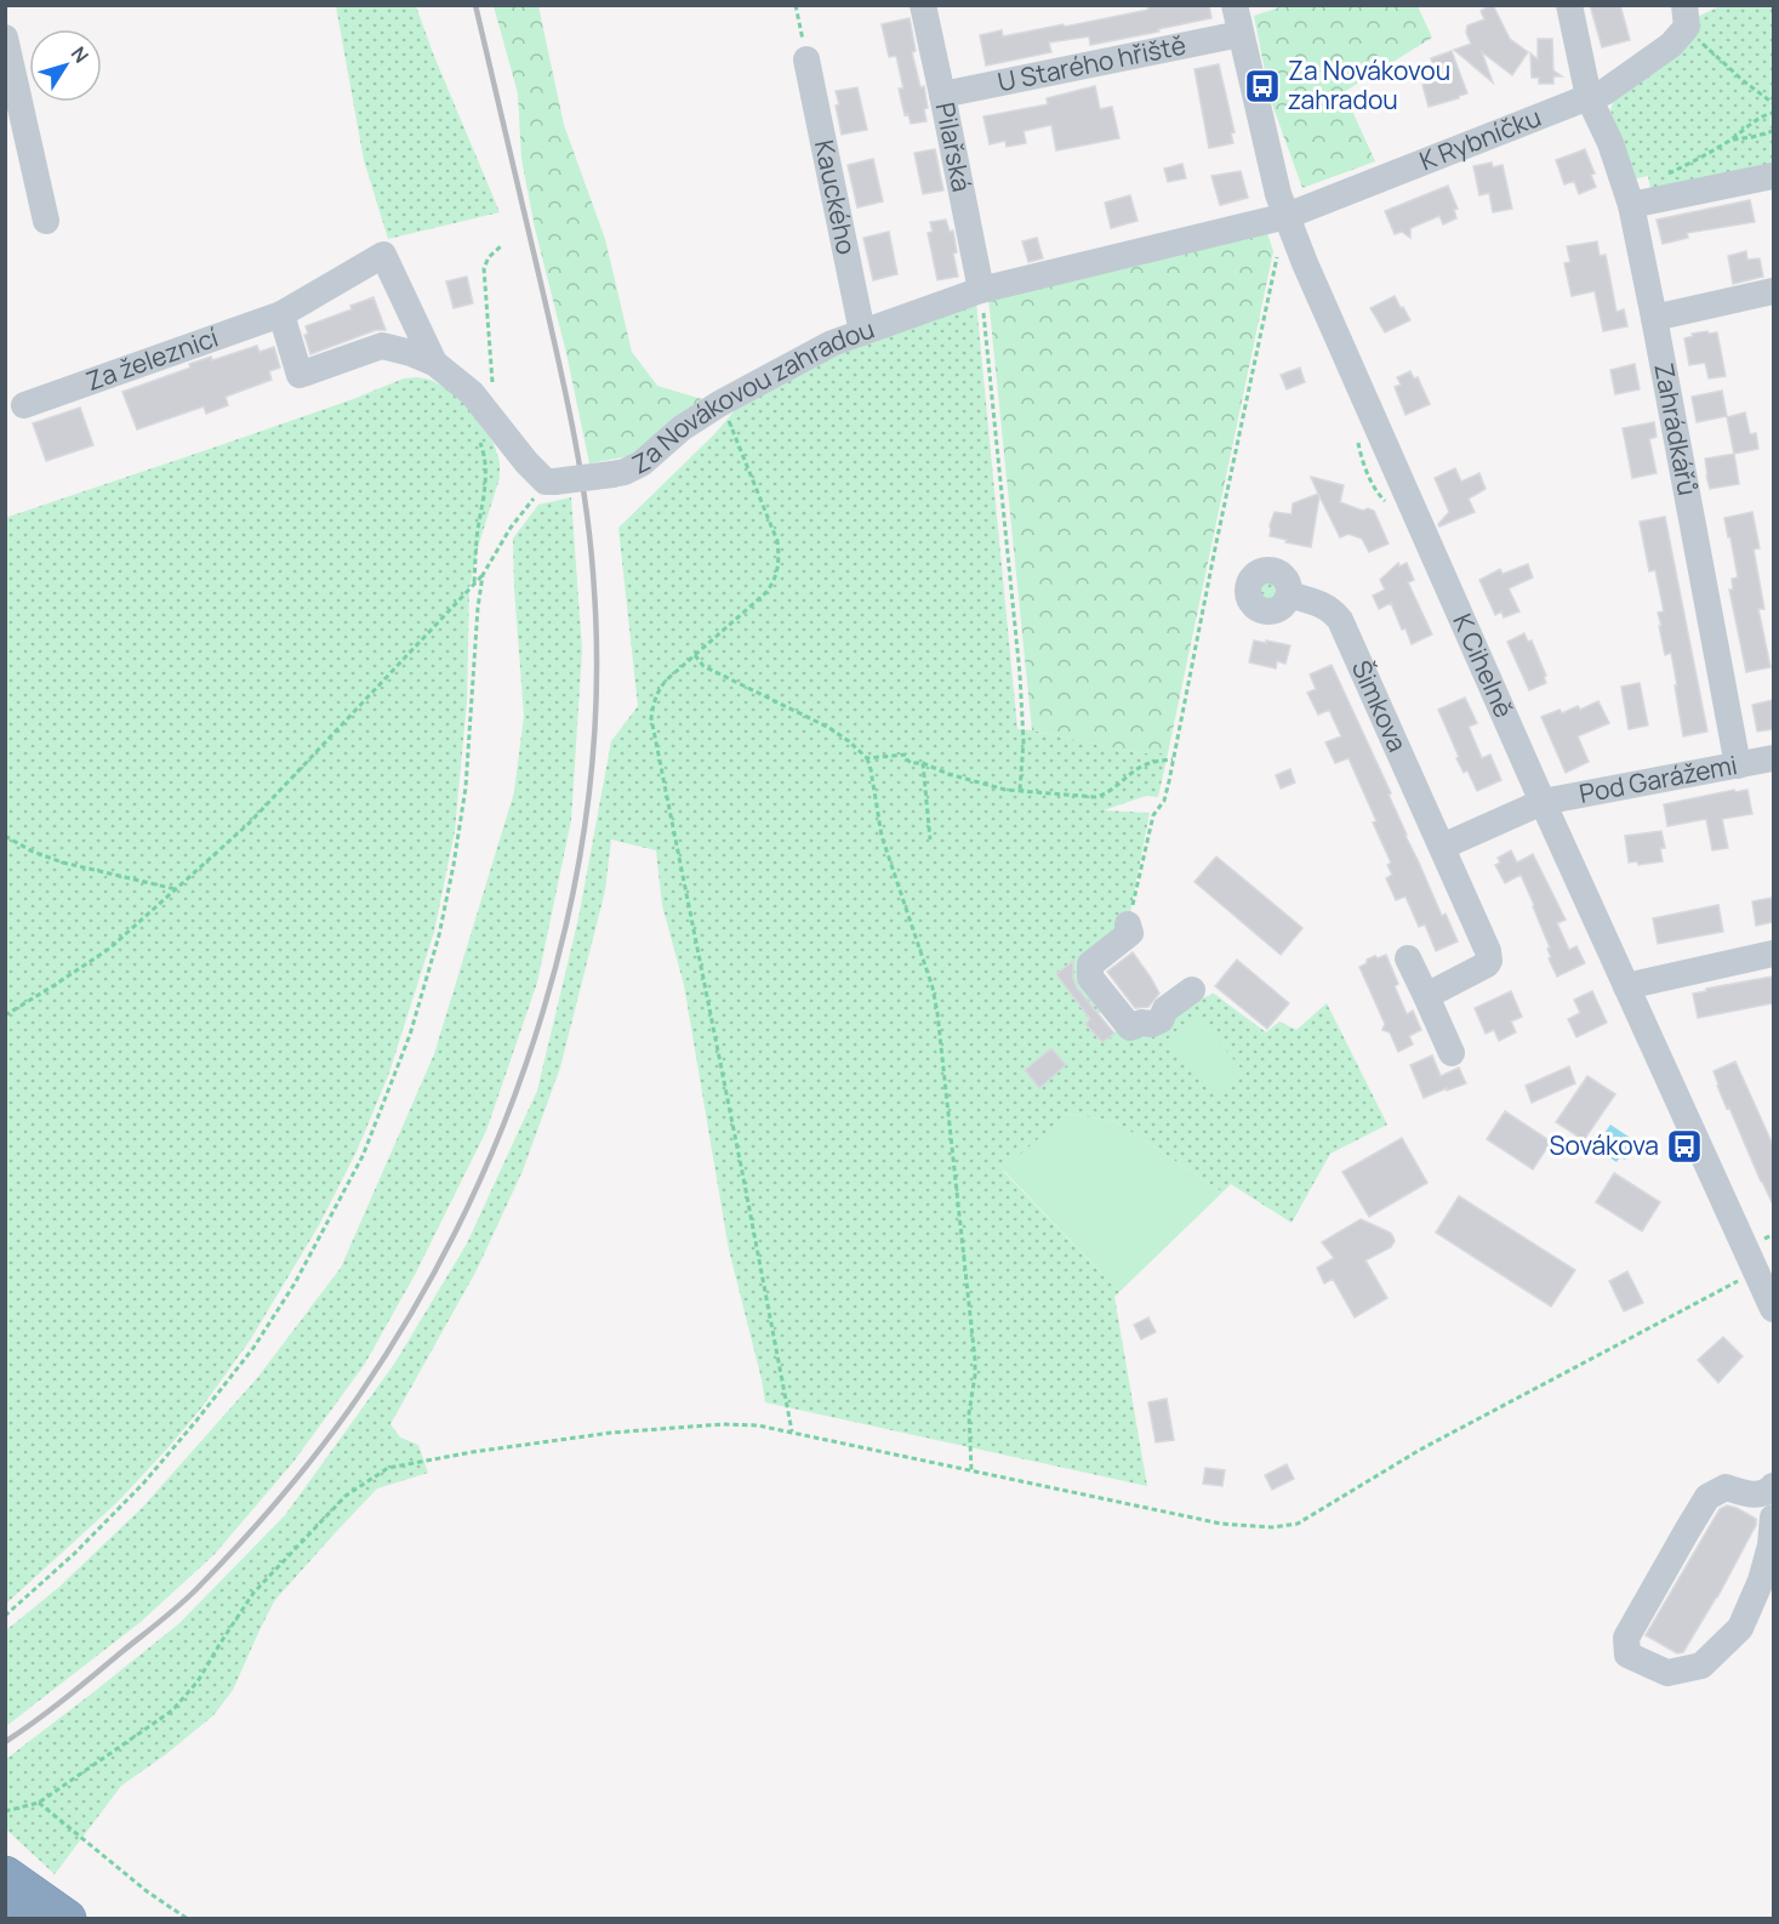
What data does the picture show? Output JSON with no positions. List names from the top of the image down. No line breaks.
{"streets":{"street":["U Starého hřiště","K Rybníčku","Pilařská","Kauckého","Za železnicí","Za Novákovou zahradou","Zahrádkářů","K Cihelně","Šimkova","Pod Garážemi"]},"crossings":[["U Starého hřiště","Pilařská"],["U Starého hřiště","K Cihelně"],["K Rybníčku","Za Novákovou zahradou"],["K Rybníčku","Zahrádkářů"],["K Rybníčku","K Cihelně"],["Pilařská","Za Novákovou zahradou"],["Kauckého","Za Novákovou zahradou"],["Za Novákovou zahradou","K Cihelně"],["Zahrádkářů","Pod Garážemi"],["K Cihelně","Pod Garážemi"]],"places":{"bus stop":["Za Novákovou zahradou","Sovákova"]},"north":"top right"}
